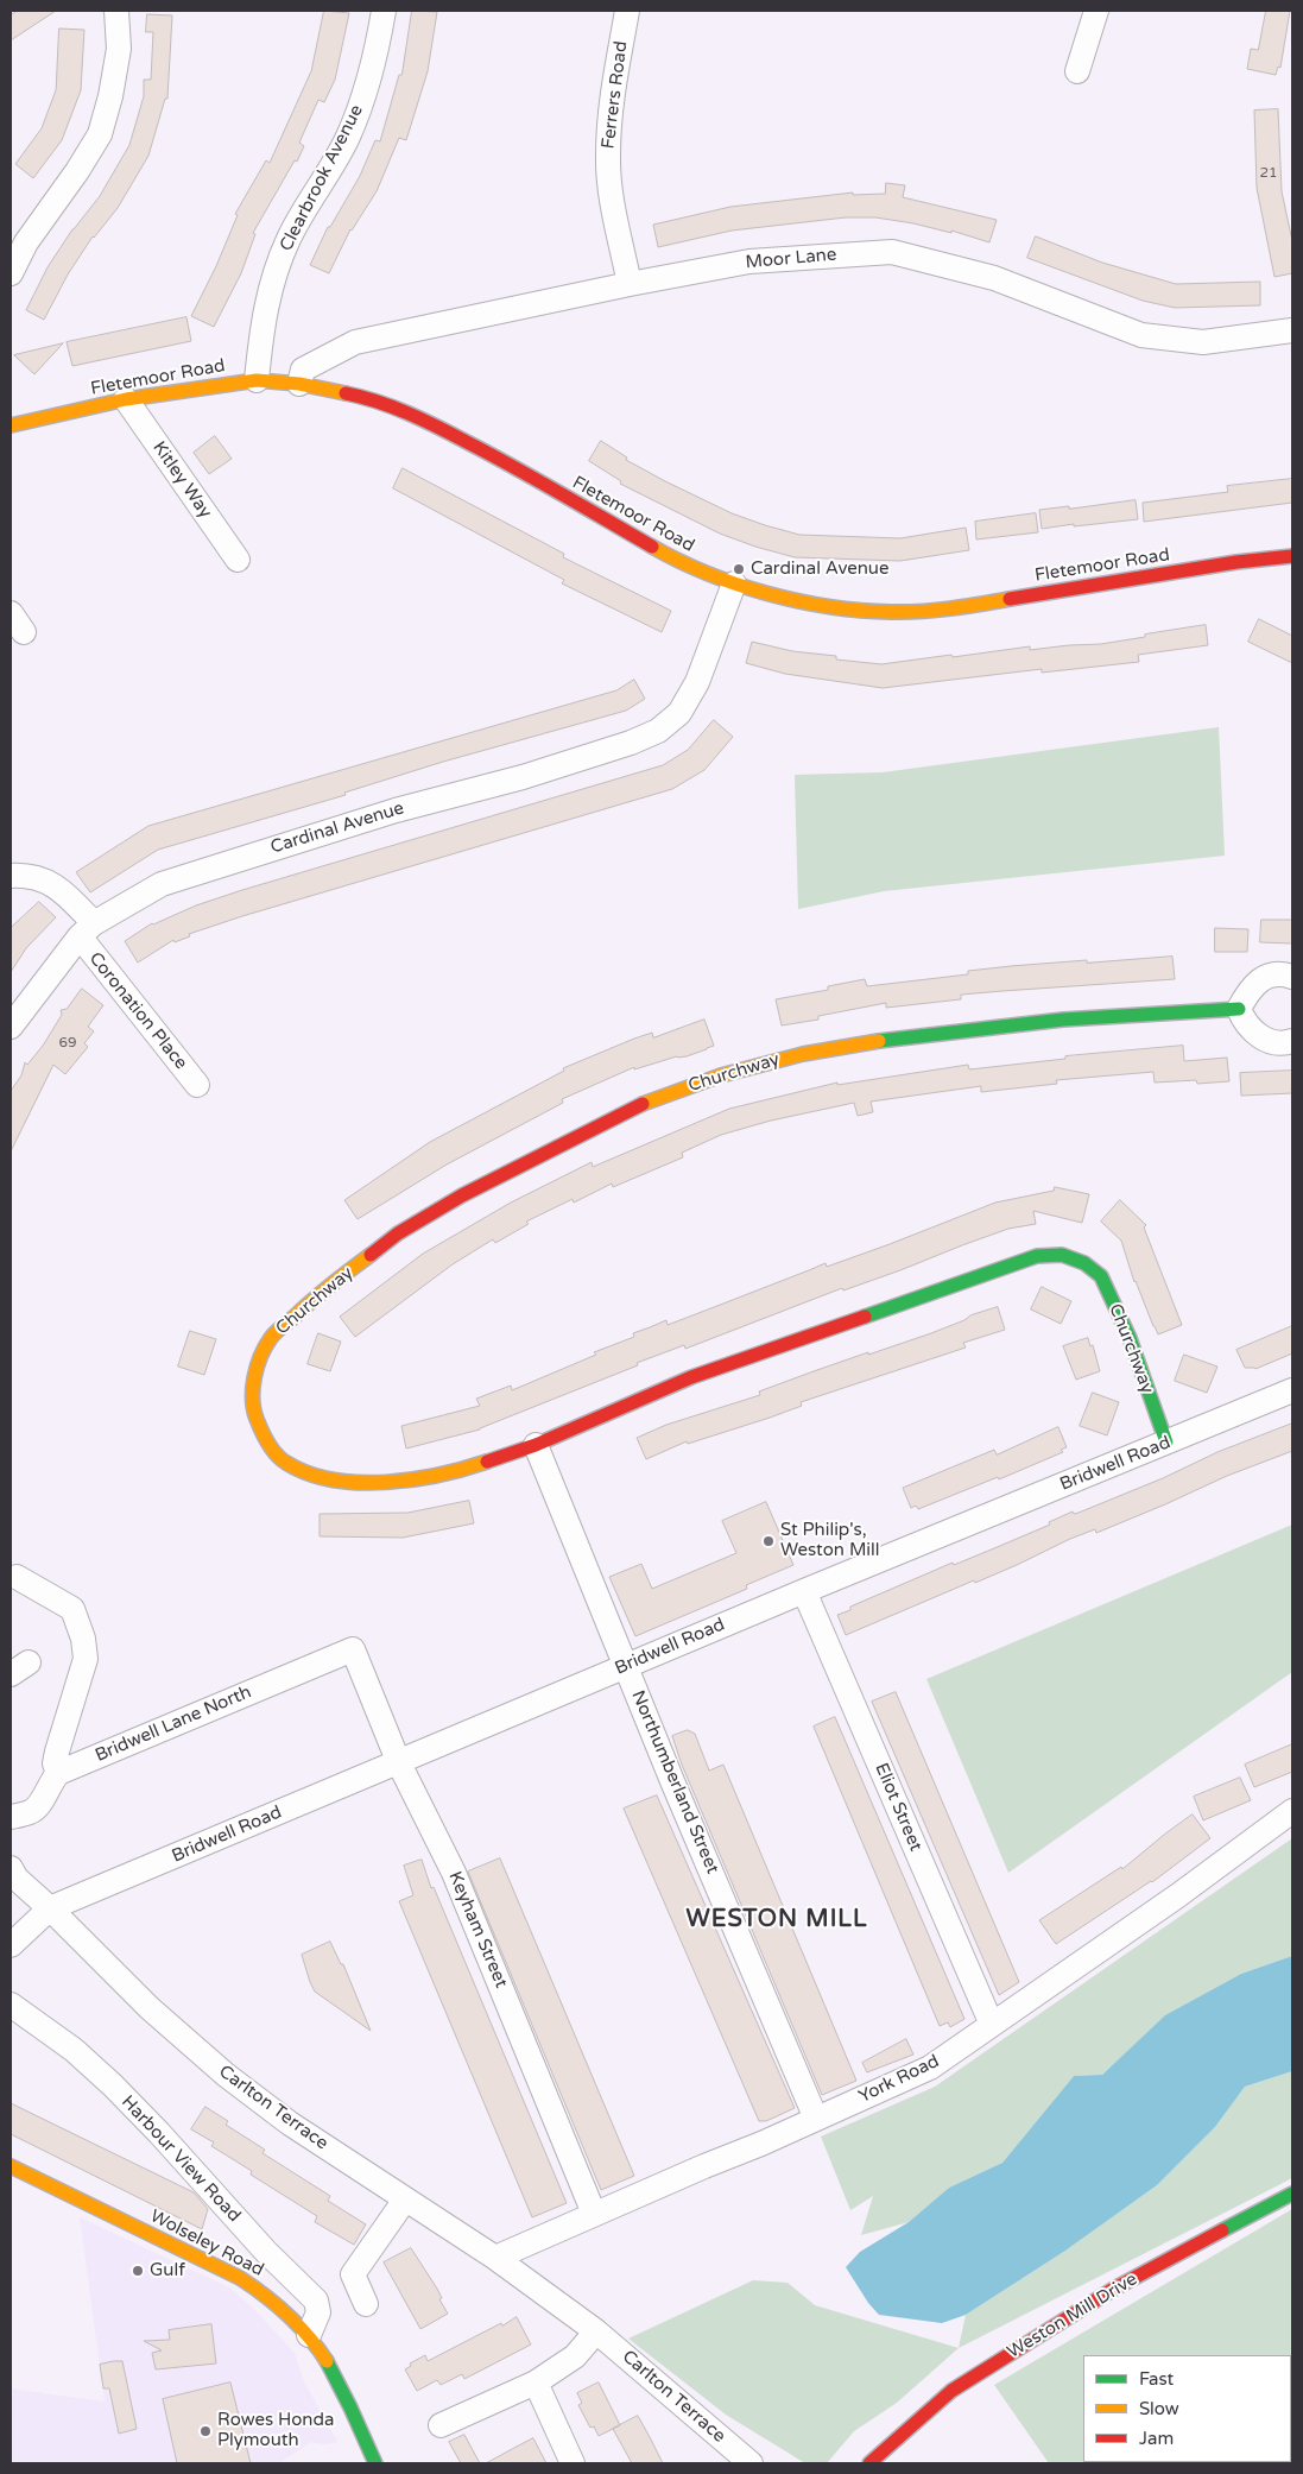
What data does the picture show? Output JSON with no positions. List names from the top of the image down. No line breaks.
{"streets":{"street":["Ferrers Road","Clearbrook Avenue","Moor Lane","Fletemoor Road","Kitley Way","Cardinal Avenue","Coronation Place","Churchway","Bridwell Road","Bridwell Lane North","Northumberland Street","Eliot Street","Keyham Street","York Road","Carlton Terrace","Harbour View Road","Wolseley Road","Weston Mill Drive"]},"crossings":[["Ferrers Road","Moor Lane"],["Clearbrook Avenue","Fletemoor Road"],["Moor Lane","Fletemoor Road"],["Fletemoor Road","Kitley Way"],["Fletemoor Road","Cardinal Avenue"],["Cardinal Avenue","Coronation Place"],["Churchway","Bridwell Road"],["Churchway","Northumberland Street"],["Bridwell Road","Northumberland Street"],["Bridwell Road","Eliot Street"],["Bridwell Road","Keyham Street"],["Bridwell Road","Carlton Terrace"],["Bridwell Lane North","Keyham Street"],["Northumberland Street","York Road"],["Eliot Street","York Road"],["Keyham Street","York Road"],["York Road","Carlton Terrace"],["Harbour View Road","Wolseley Road"]],"districts":["WESTON MILL"],"places":["Cardinal Avenue","St Philip's, Weston Mill","Gulf","Rowes Honda Plymouth"],"house_numbers":["21","69"],"legend":["Fast","Slow","Jam"]}
